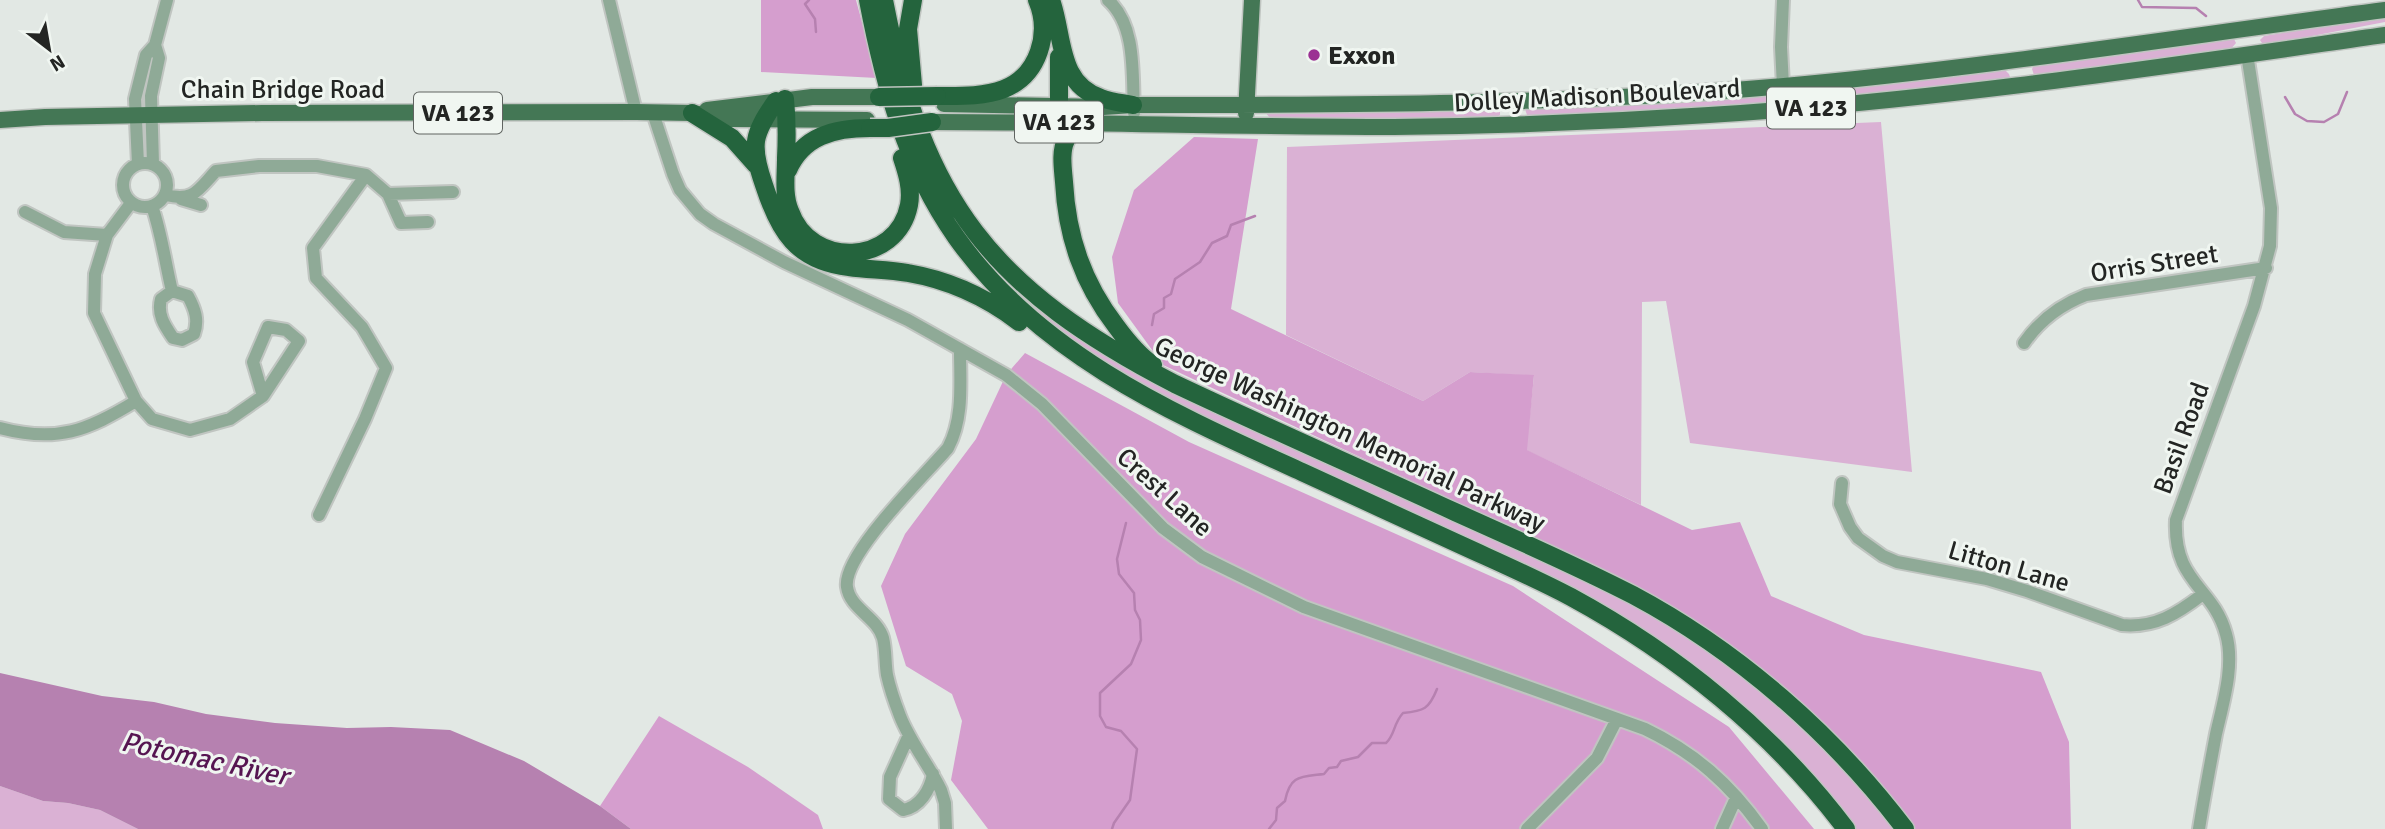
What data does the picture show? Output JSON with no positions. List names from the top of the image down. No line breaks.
{"streets":{"highway":["George Washington Memorial Parkway"],"main road":["Chain Bridge Road","Dolley Madison Boulevard","VA 123"],"street":["Orris Street","Basil Road","Crest Lane","Litton Lane"]},"crossings":[["Chain Bridge Road","Crest Lane"],["Dolley Madison Boulevard","George Washington Memorial Parkway"],["Dolley Madison Boulevard","Basil Road"],["Orris Street","Basil Road"],["Basil Road","Litton Lane"]],"water":["Potomac River"],"places":["Exxon"],"north":"bottom right"}
